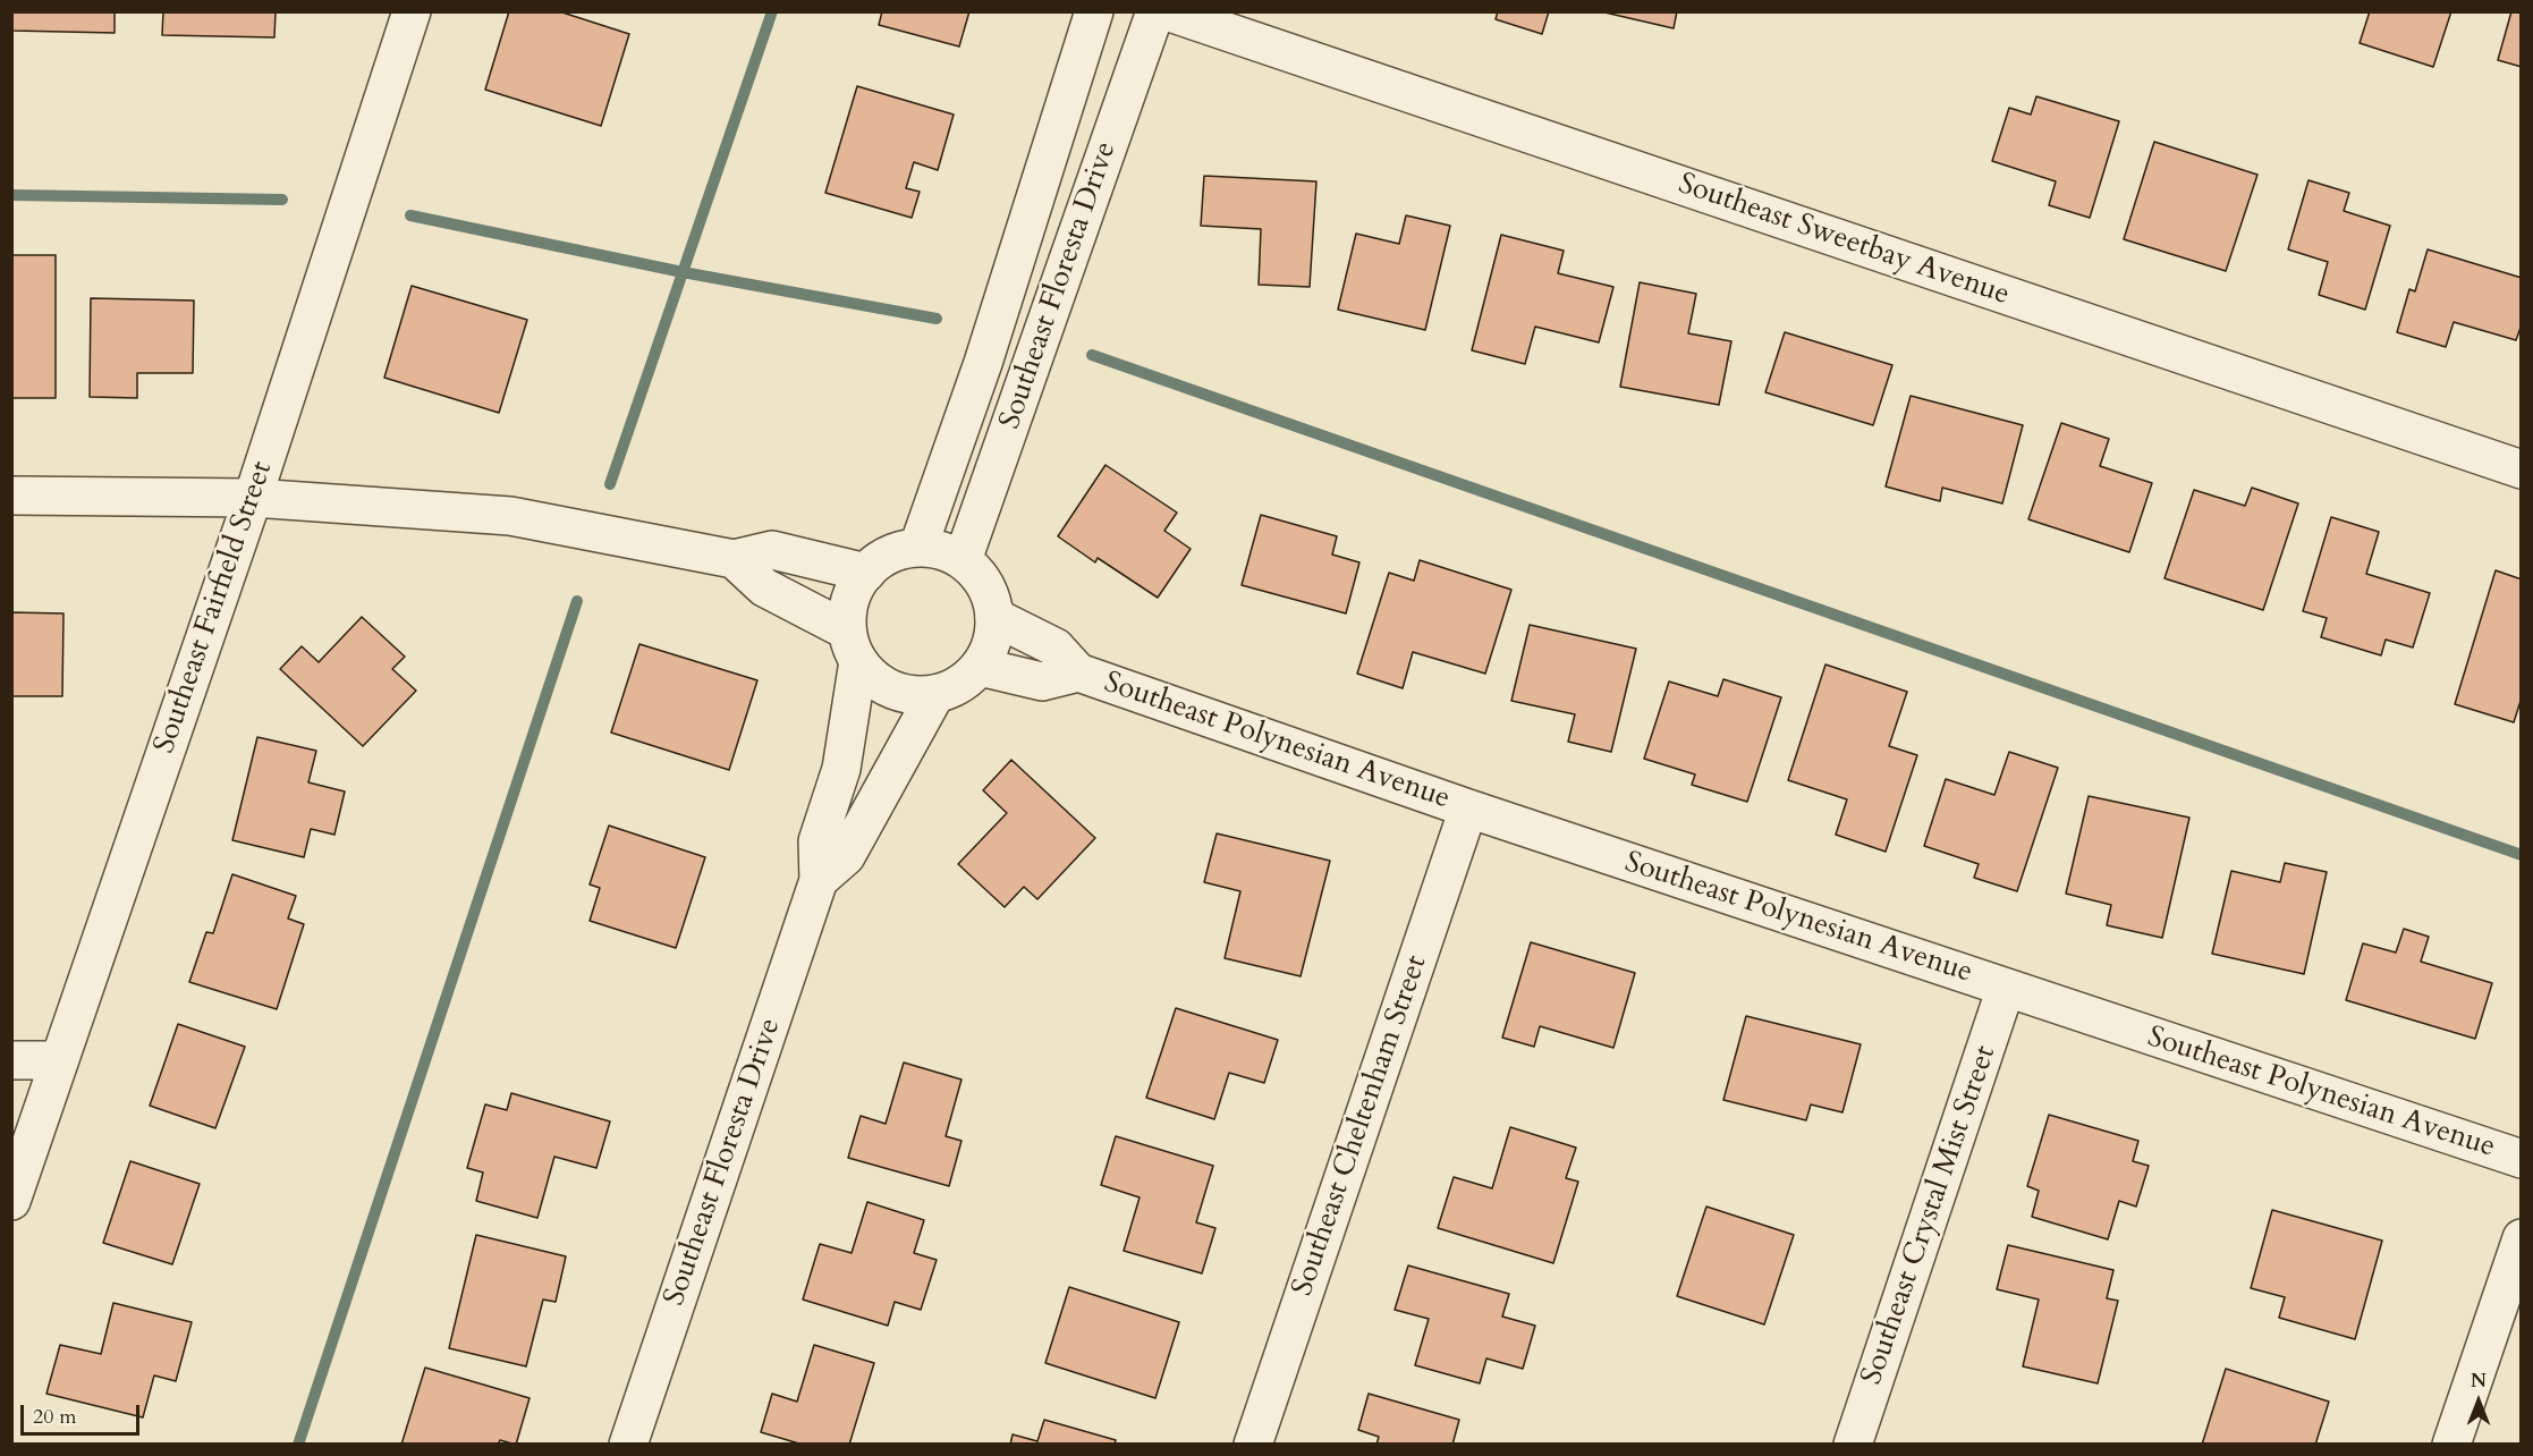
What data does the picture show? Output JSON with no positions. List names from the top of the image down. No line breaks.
{"streets":{"street":["Southeast Sweetbay Avenue","Southeast Floresta Drive","Southeast Fairfield Street","Southeast Polynesian Avenue","Southeast Cheltenham Street","Southeast Crystal Mist Street"]},"crossings":[["Southeast Floresta Drive","Southeast Polynesian Avenue"],["Southeast Polynesian Avenue","Southeast Cheltenham Street"],["Southeast Polynesian Avenue","Southeast Crystal Mist Street"]],"scale_bar":"20 m","north":"top"}
